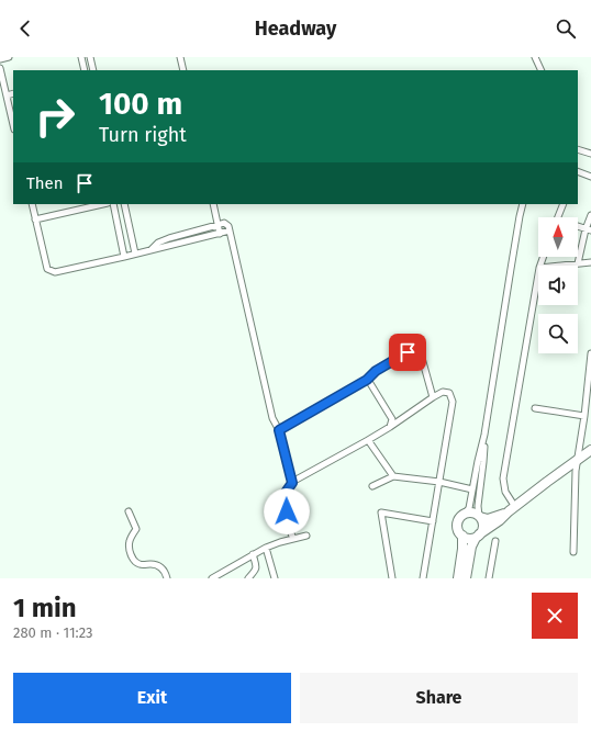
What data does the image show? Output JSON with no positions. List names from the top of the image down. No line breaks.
{"north":"top","page":{"header":"Headway","turn":["100 m","Turn right"],"then":"Then","heading":["1 min","280 m · 11:23"],"buttons":["Exit","Share"]}}
